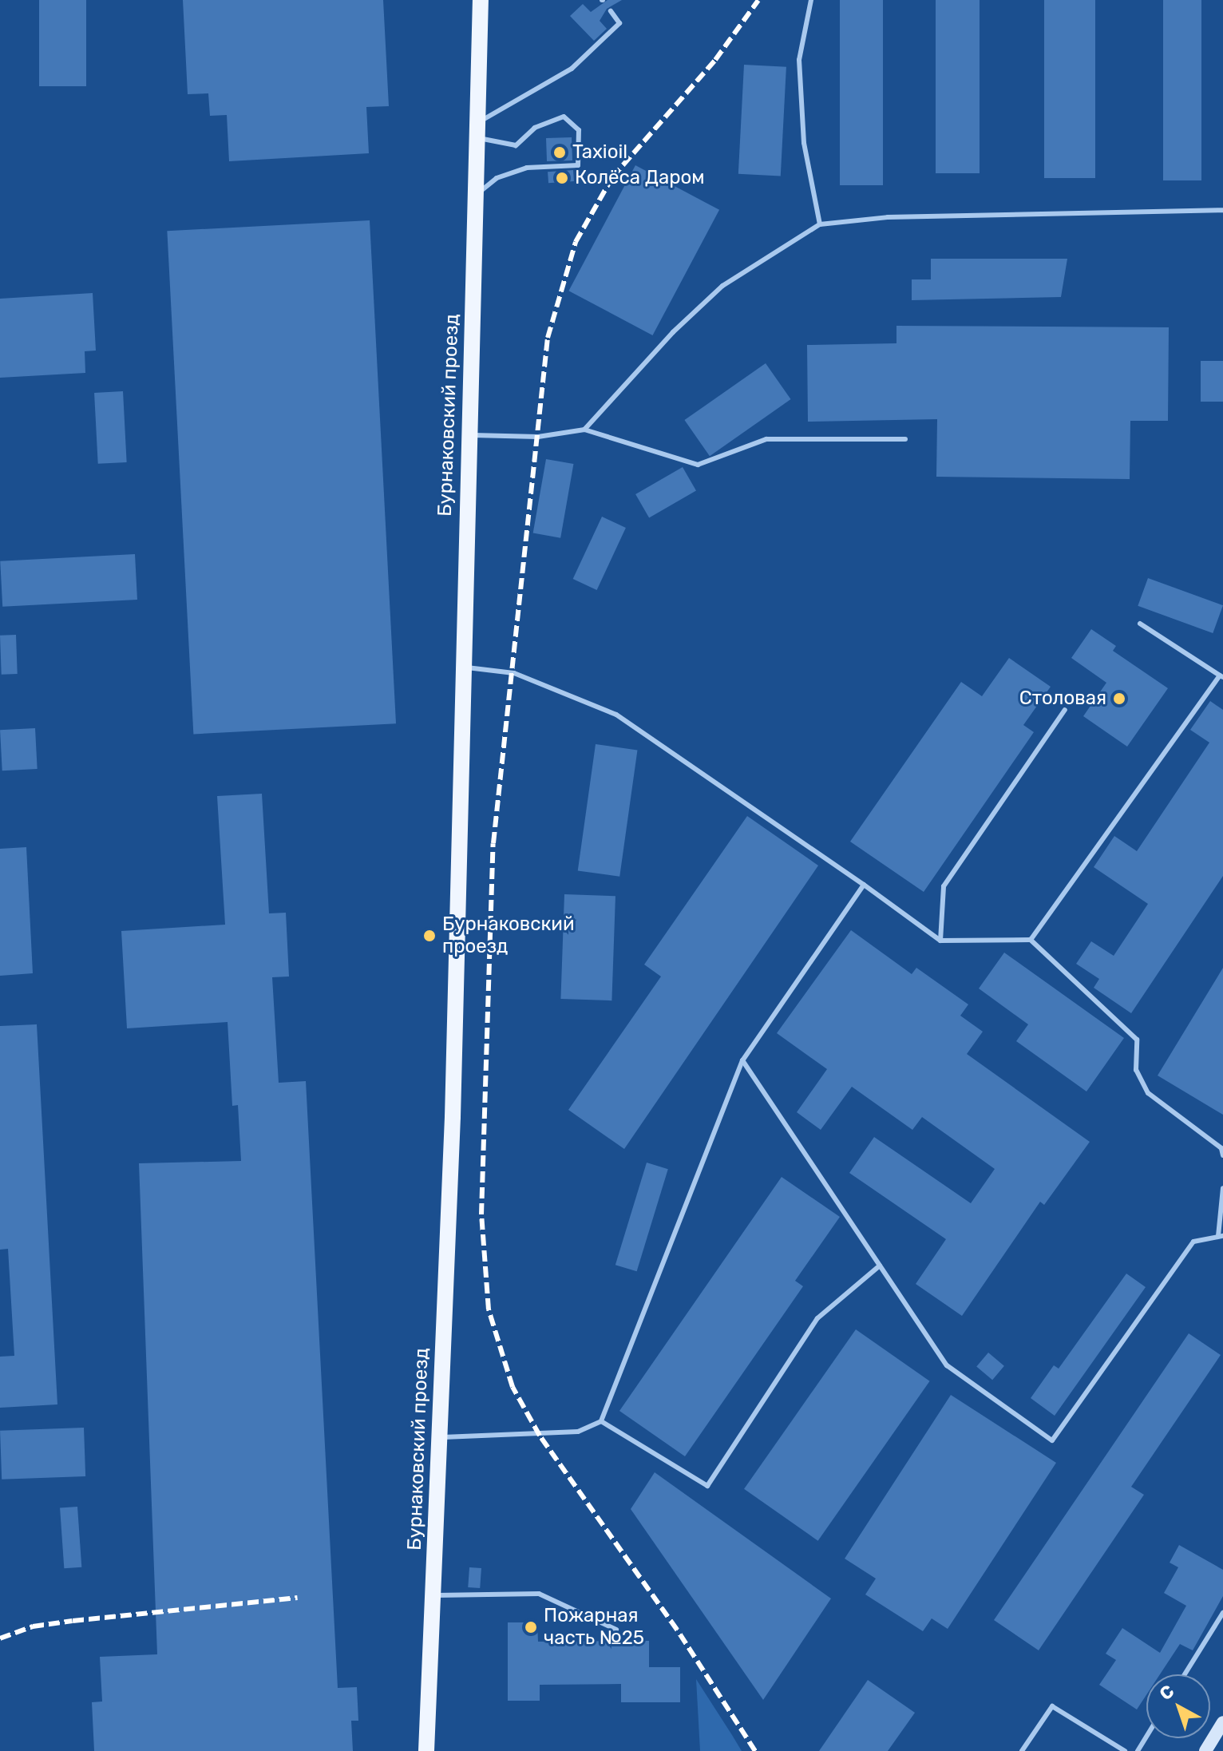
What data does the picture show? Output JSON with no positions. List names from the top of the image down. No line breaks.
{"streets":{"main road":["Бурнаковский проезд"]},"places":["Taxioil","Колёса Даром","Столовая","Бурнаковский проезд","Пожарная часть №25"],"north":"top left"}
